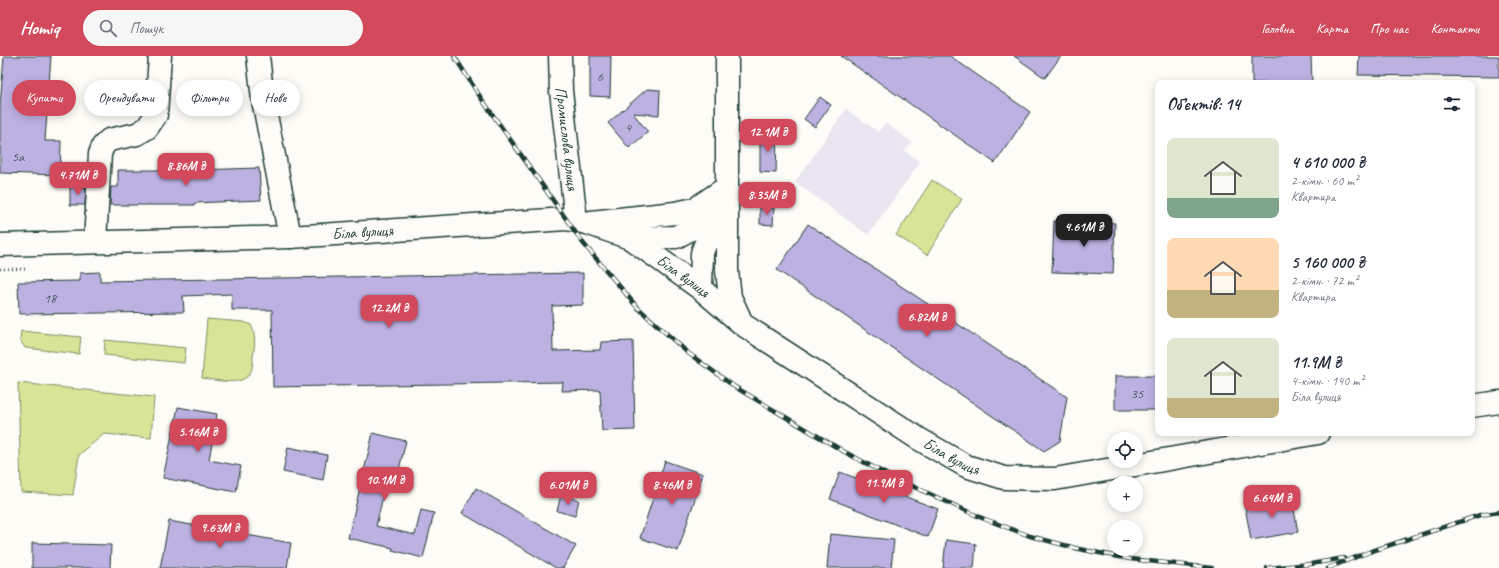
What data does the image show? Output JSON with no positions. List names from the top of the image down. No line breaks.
{"streets":{"street":["Промислова вулиця","Біла вулиця"]},"crossings":[["Промислова вулиця","Біла вулиця"]],"house_numbers":["6","4","5а","18","35"],"page":{"header":"Homiq","search":"Пошук","nav":["Головна","Карта","Про нас","Контакти"],"chip":["Купити","Орендувати","Фільтри","Нове"],"heading":"Об’єктів: 14","price":["12.1M ₴","8.86M ₴","4.71M ₴","8.35M ₴","4.61M ₴","12.2M ₴","6.82M ₴","5.16M ₴","10.1M ₴","11.9M ₴","6.01M ₴","8.46M ₴","6.64M ₴","9.63M ₴"],"list":[{"name":"4 610 000 ₴","note":"2-кімн. · 60 m² · Квартира"},{"name":"5 160 000 ₴","note":"2-кімн. · 72 m² · Квартира"},{"name":"11.9M ₴","note":"4-кімн. · 140 m² · Біла вулиця"}],"map_buttons":["+","−"]}}
